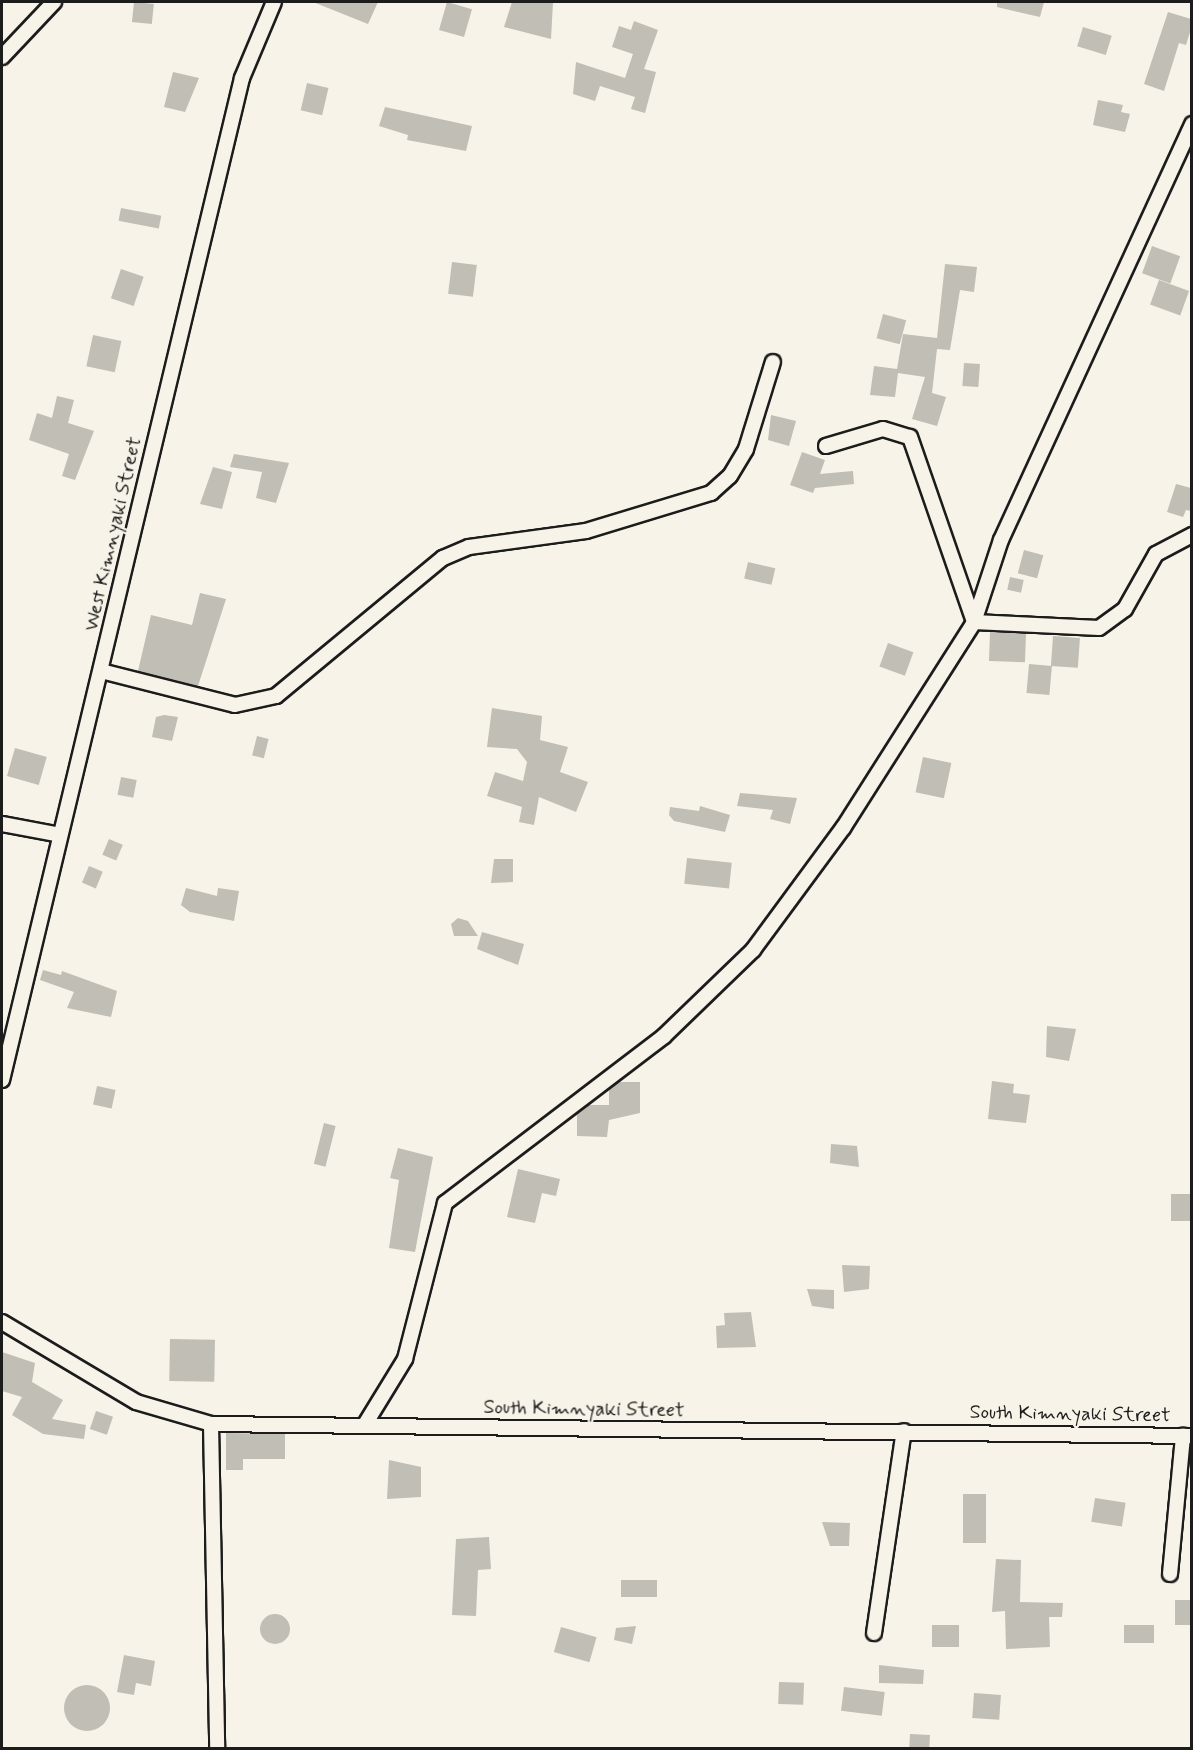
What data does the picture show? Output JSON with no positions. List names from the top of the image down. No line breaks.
{"streets":{"street":["West Kimnyaki Street","South Kimnyaki Street"]}}
